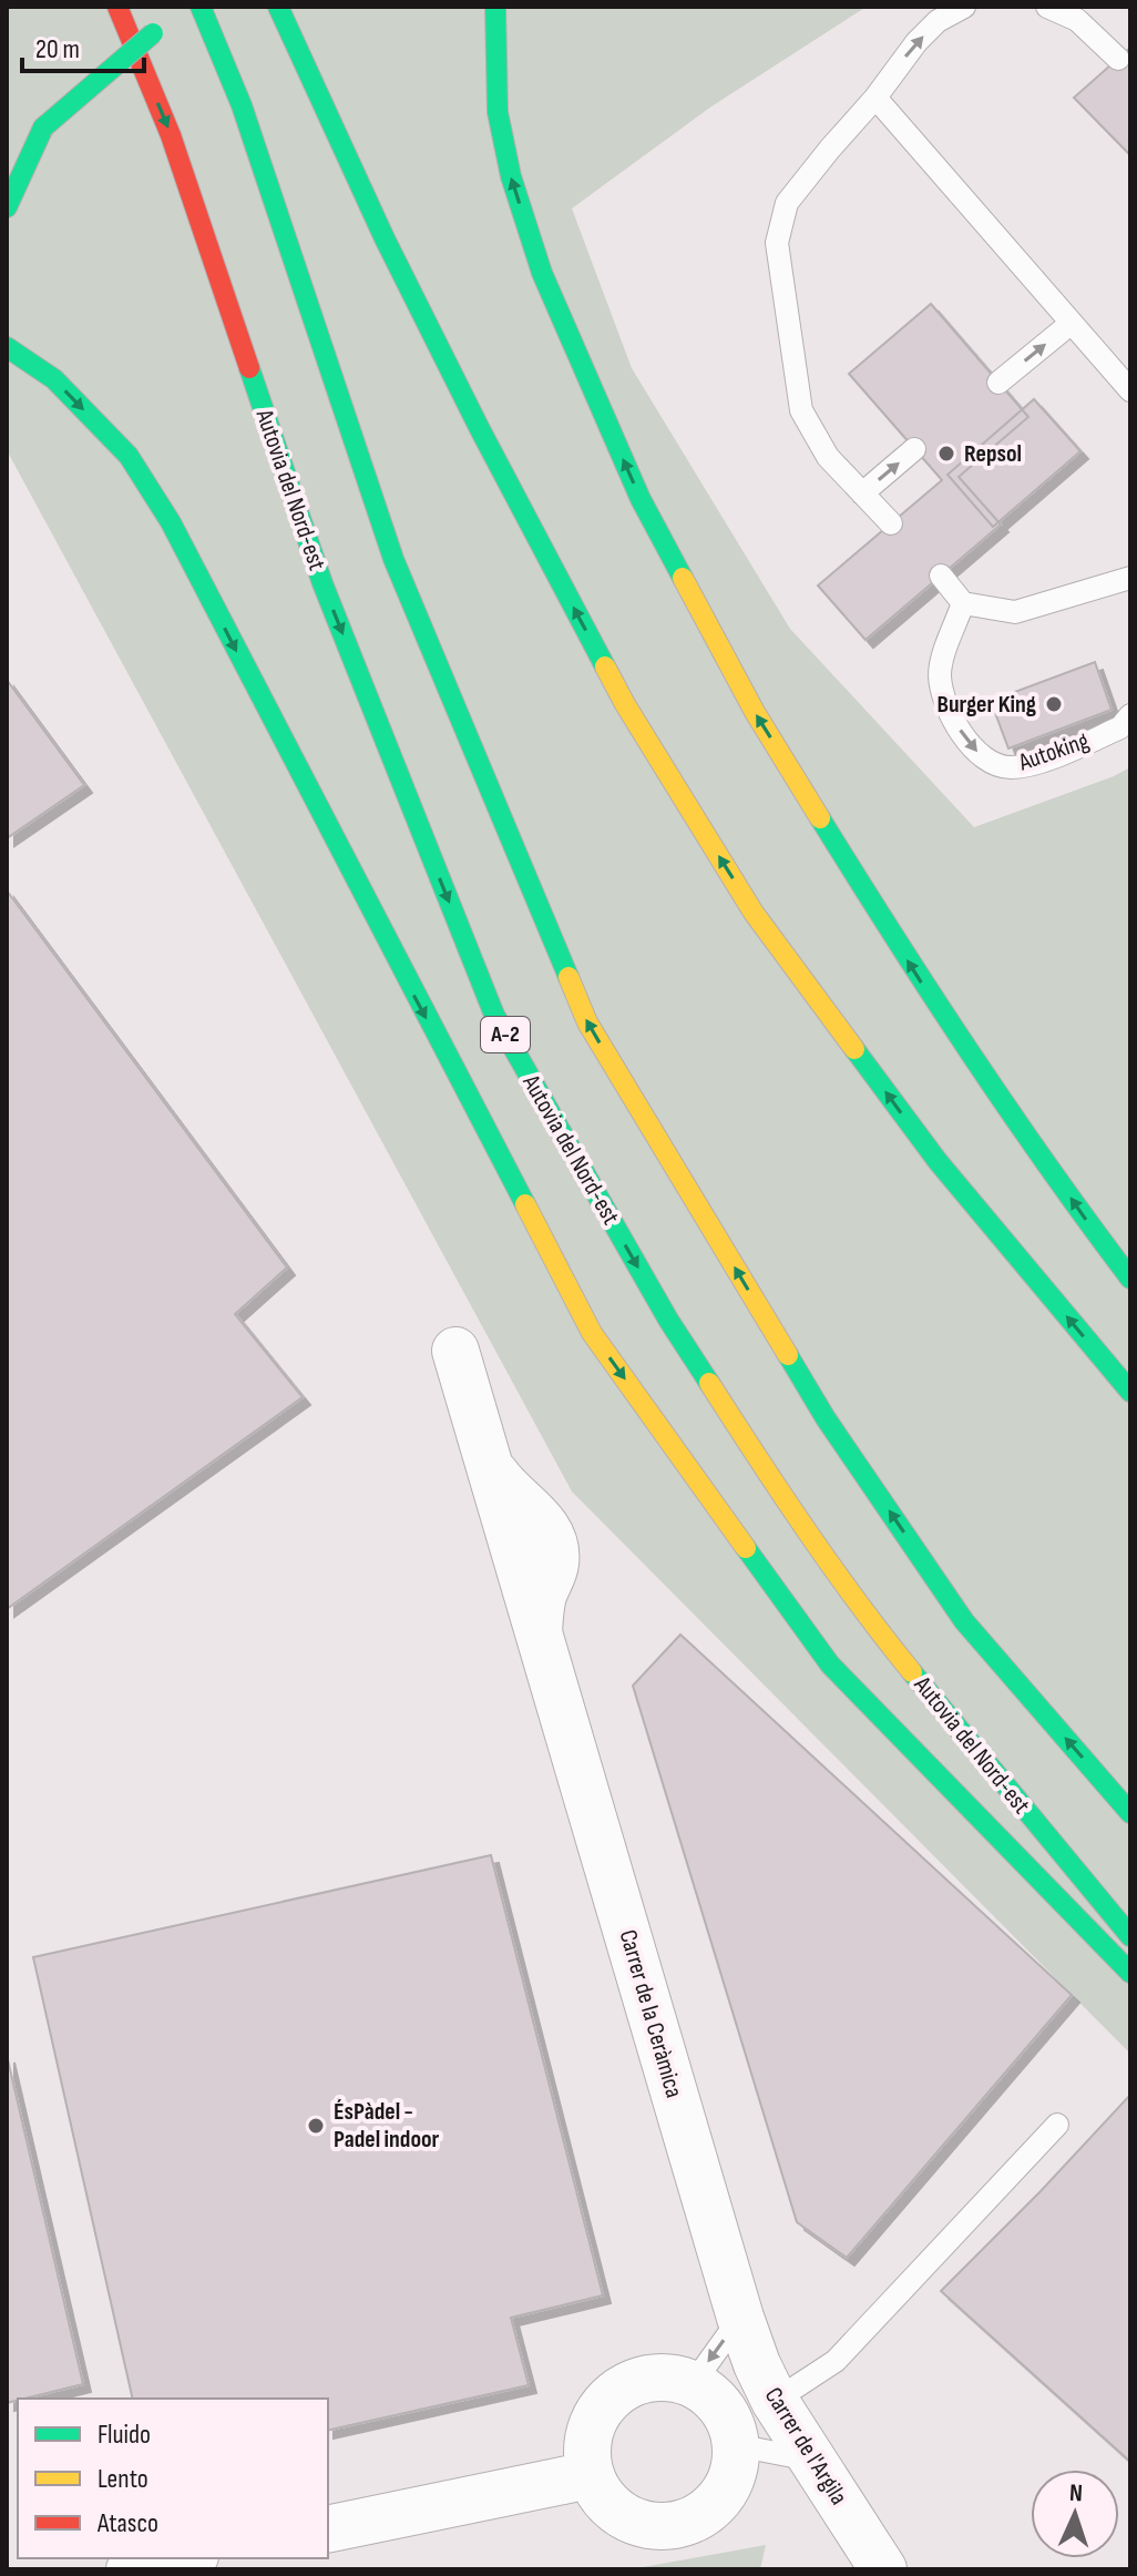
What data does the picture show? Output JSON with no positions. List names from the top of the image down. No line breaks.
{"streets":{"main road":["Autovia del Nord-est","A-2"],"street":["Carrer de la Ceràmica","Carrer de l'Argila"],"lane":["Autoking"]},"crossings":[["Carrer de la Ceràmica","Carrer de l'Argila"]],"places":["Repsol","Burger King","ÉsPàdel - Padel indoor"],"legend":["Fluido","Lento","Atasco"],"scale_bar":"20 m","north":"top"}
